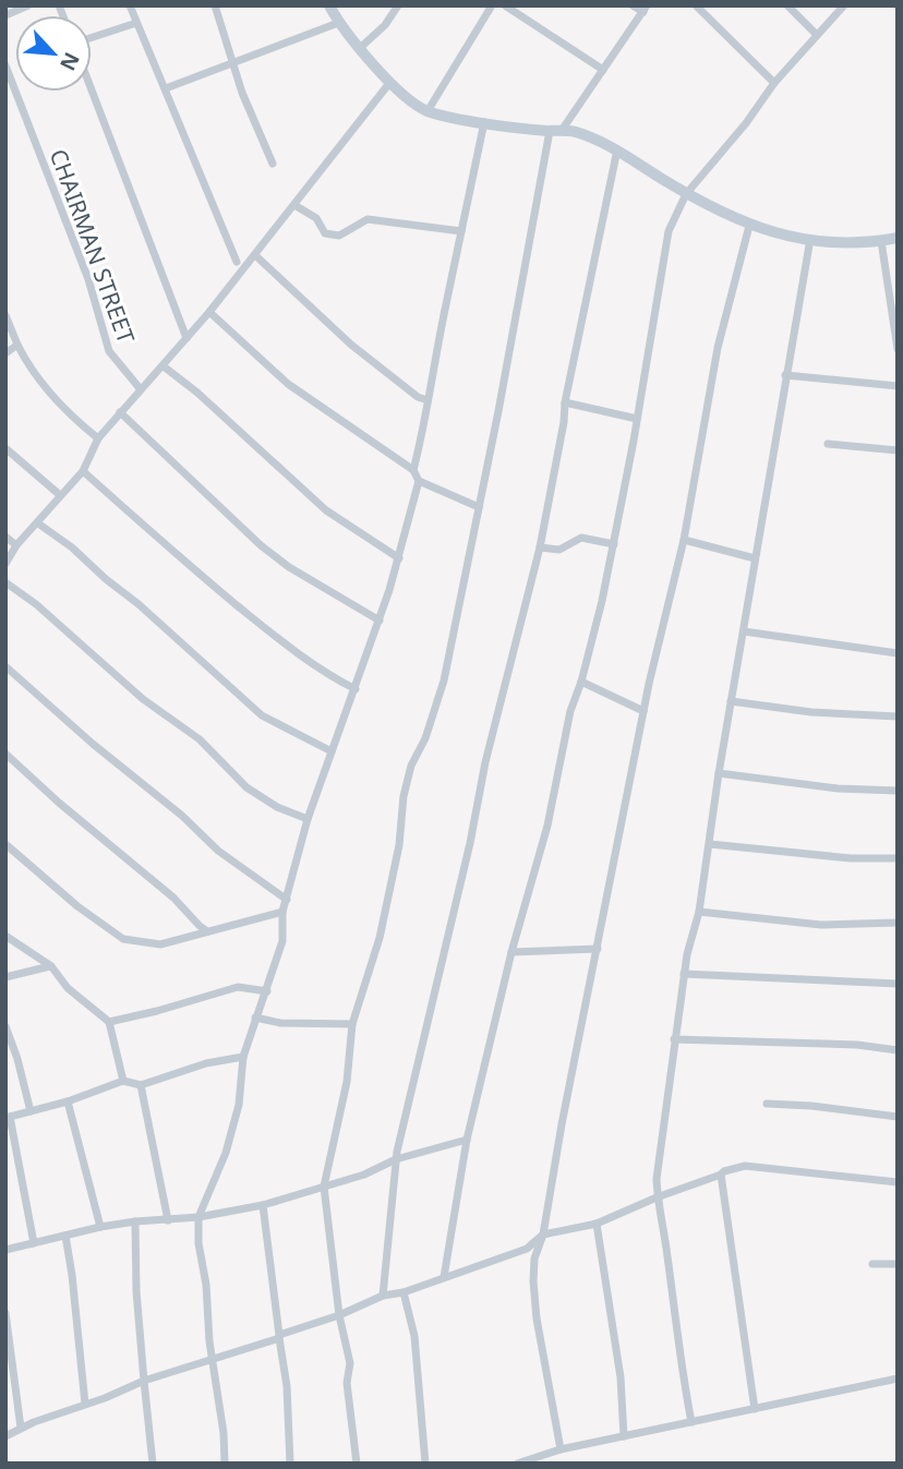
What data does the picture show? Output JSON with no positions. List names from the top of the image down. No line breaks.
{"streets":{"street":["CHAIRMAN STREET"]},"north":"bottom right"}
